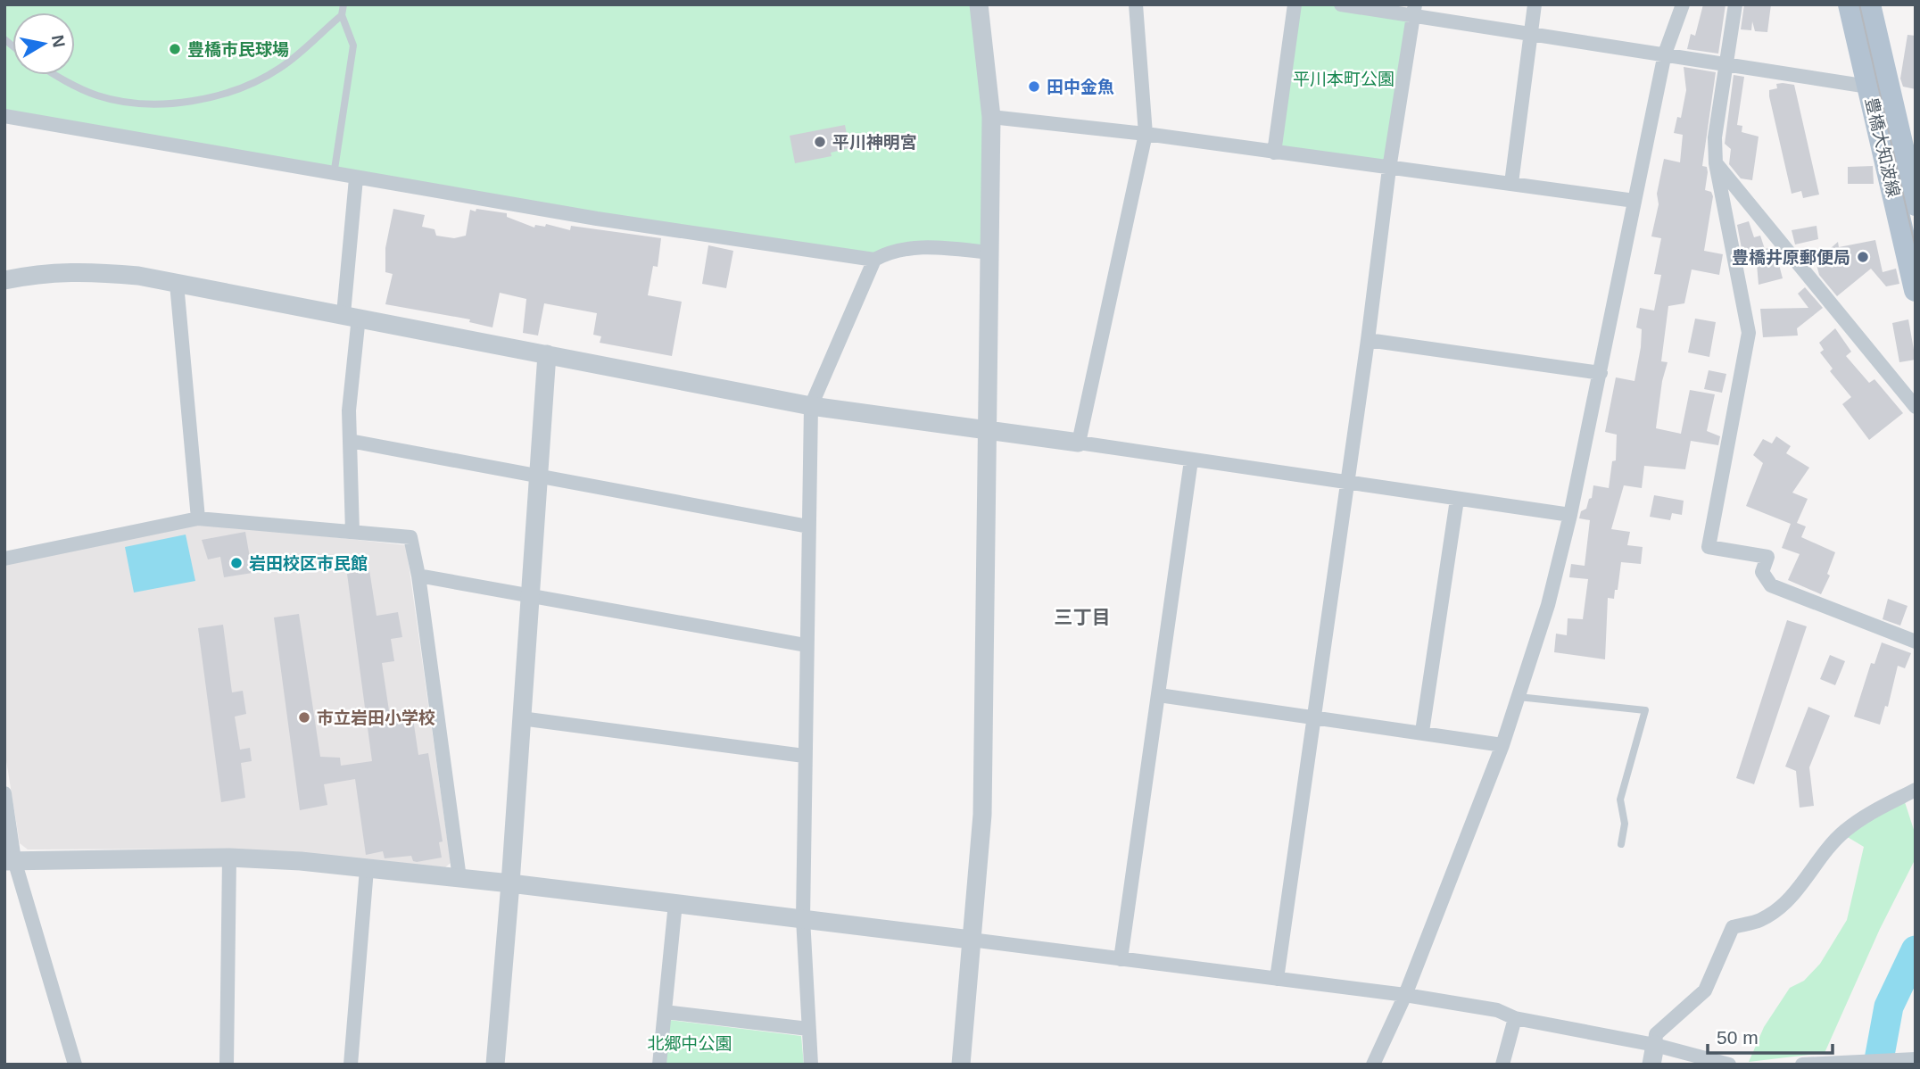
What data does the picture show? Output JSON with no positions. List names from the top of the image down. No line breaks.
{"streets":{"main road":["豊橋大知波線"]},"districts":["三丁目"],"parks":["平川本町公園","北郷中公園"],"places":["豊橋市民球場","田中金魚","平川神明宮","豊橋井原郵便局","岩田校区市民館","市立岩田小学校"],"scale_bar":"50 m","north":"right"}
